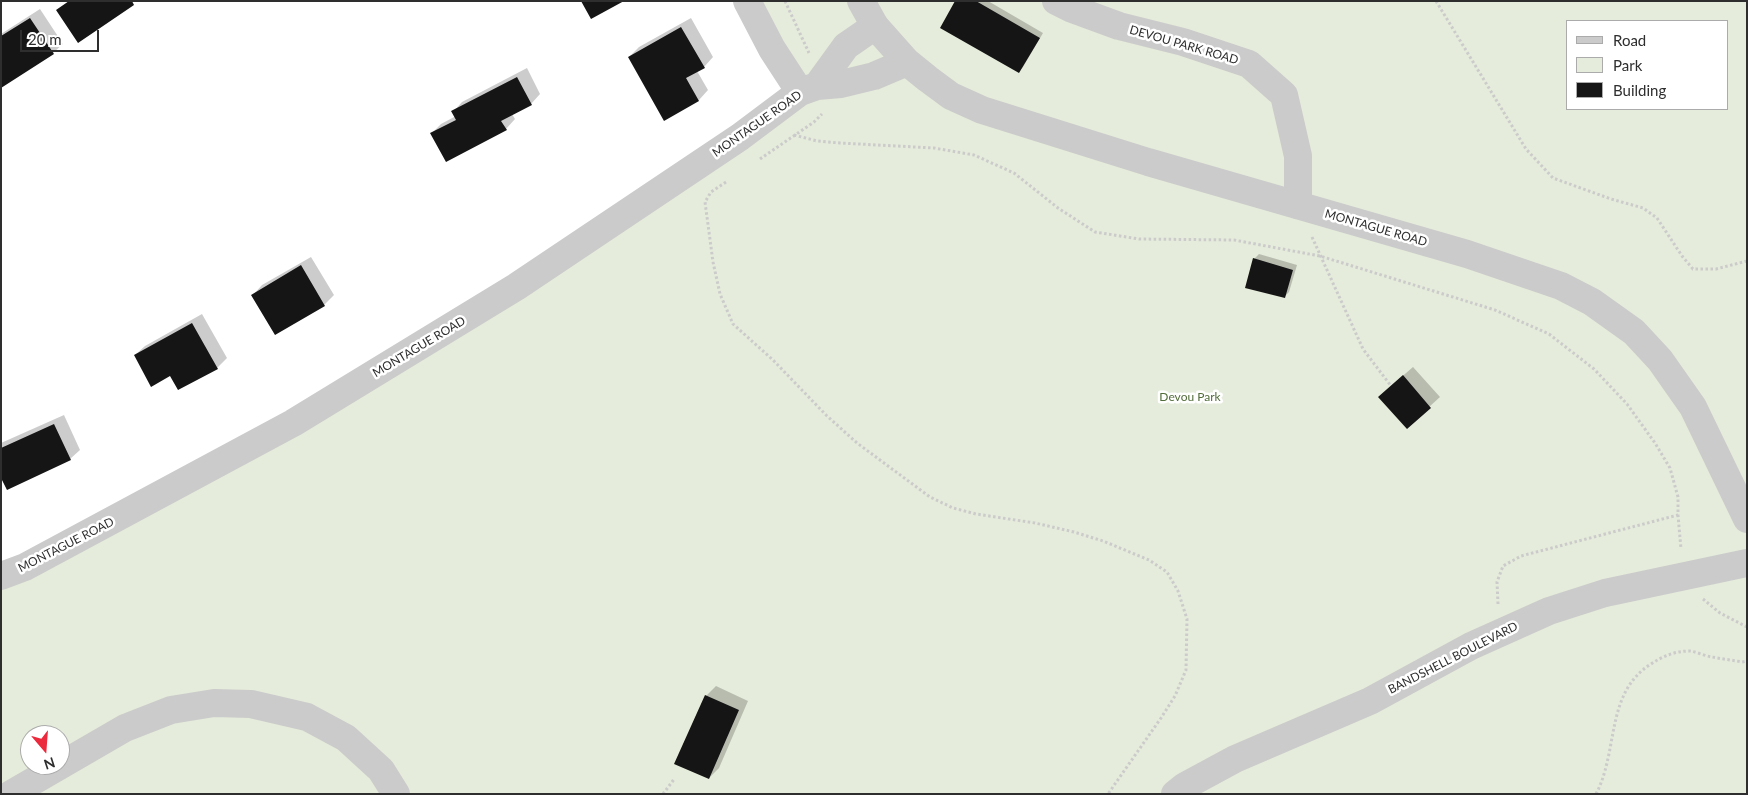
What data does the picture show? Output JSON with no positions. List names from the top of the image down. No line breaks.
{"streets":{"street":["DEVOU PARK ROAD","MONTAGUE ROAD","BANDSHELL BOULEVARD"]},"crossings":[["DEVOU PARK ROAD","MONTAGUE ROAD"]],"parks":["Devou Park"],"legend":["Road","Park","Building"],"scale_bar":"20 m","north":"bottom"}
